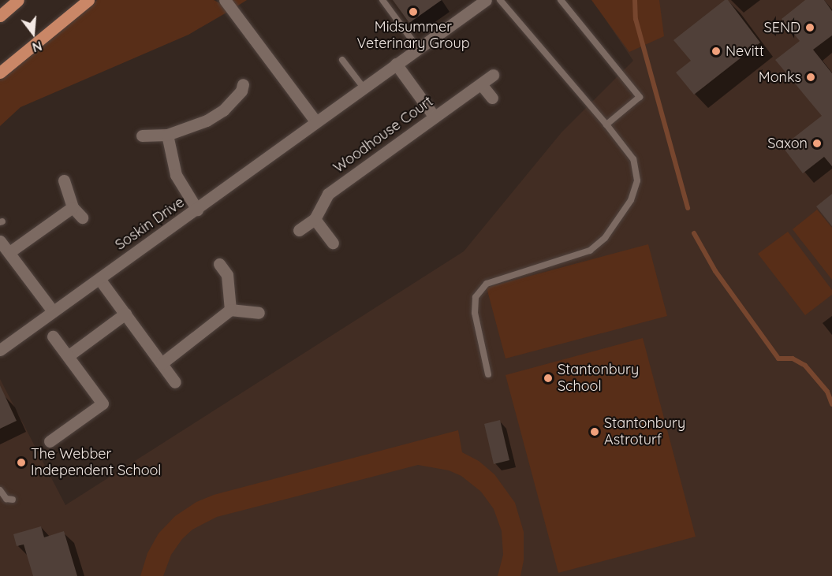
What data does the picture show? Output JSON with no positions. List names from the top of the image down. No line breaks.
{"streets":{"street":["Woodhouse Court","Soskin Drive"]},"places":["Midsummer Veterinary Group","SEND","Nevitt","Monks","Saxon","Stantonbury School","Stantonbury Astroturf","The Webber Independent School"],"north":"bottom"}
